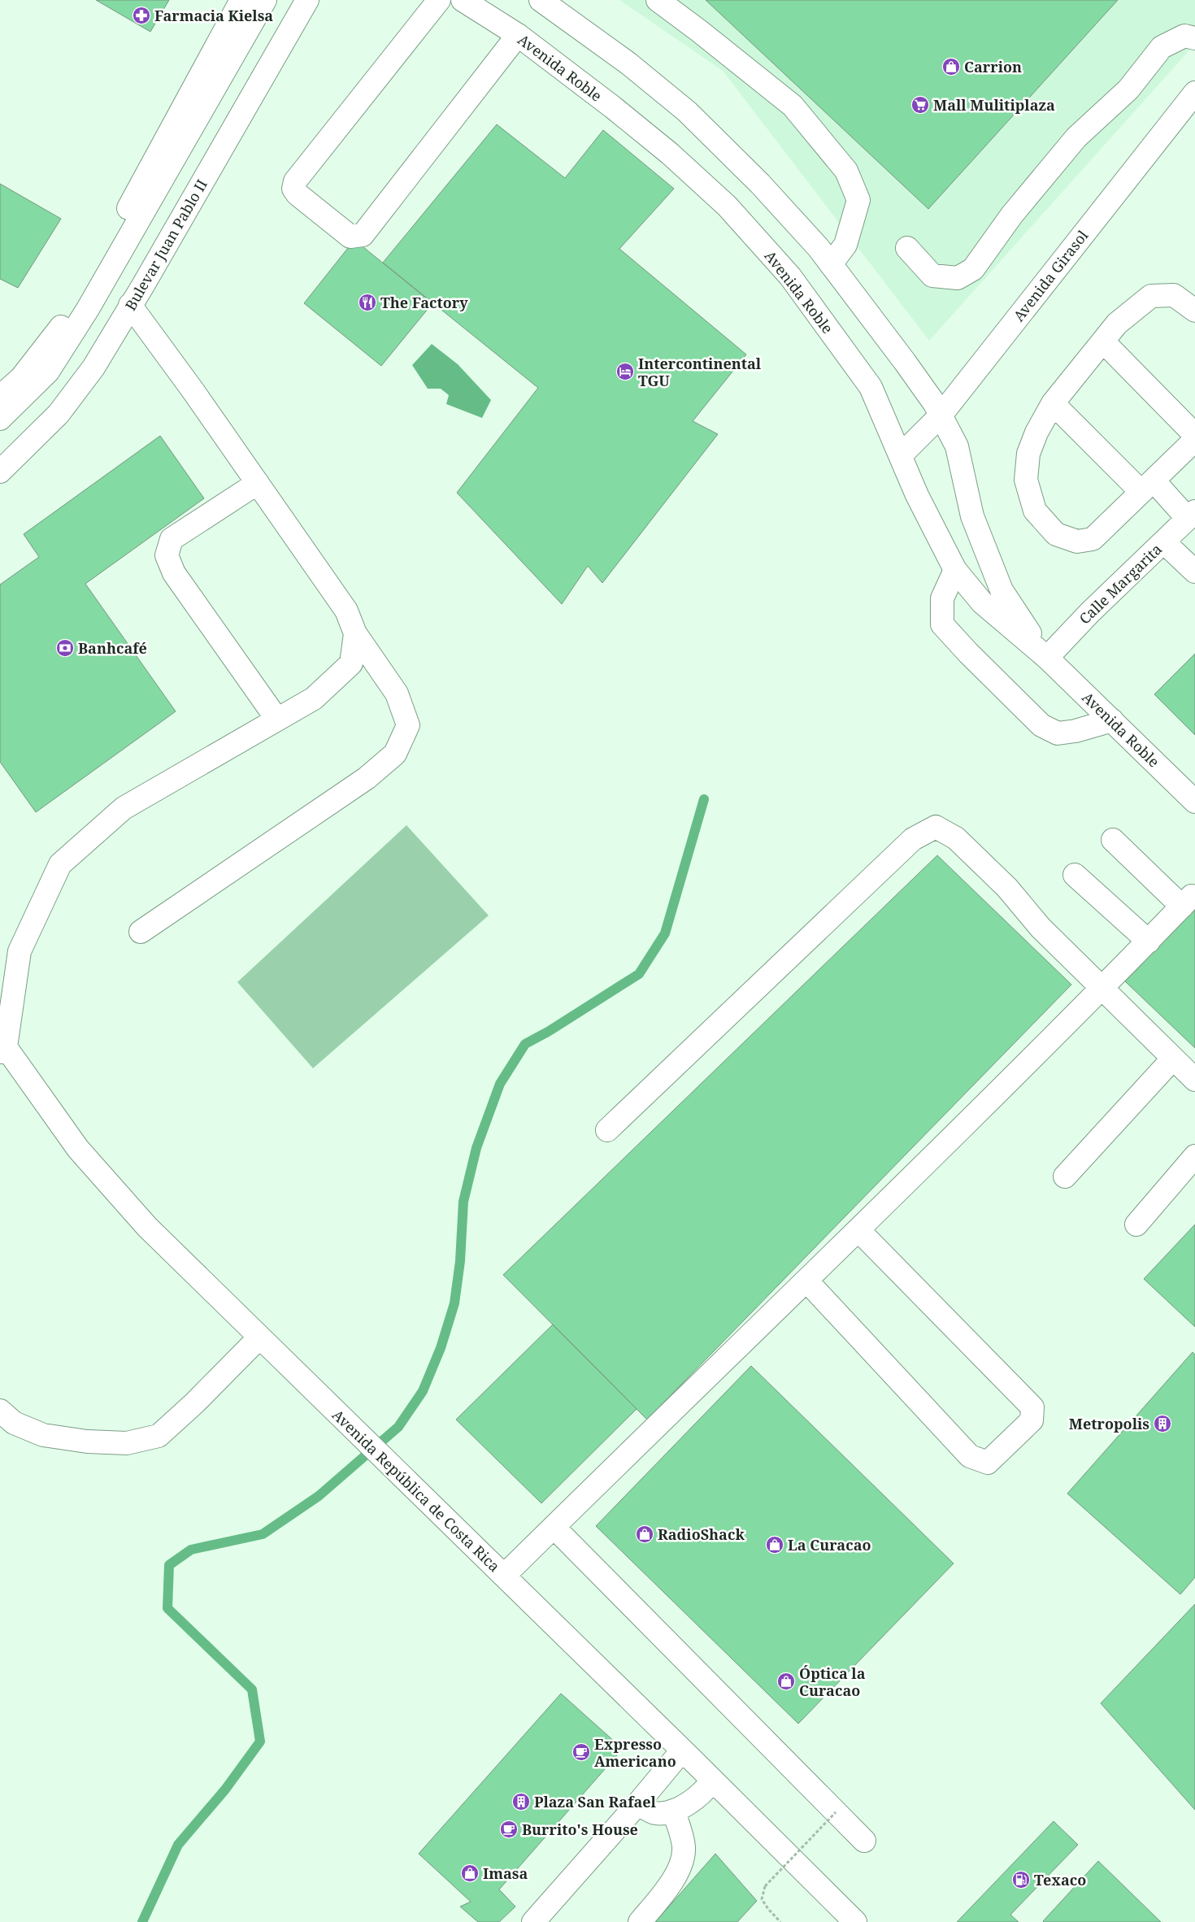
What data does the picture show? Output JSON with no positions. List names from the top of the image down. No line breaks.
{"streets":{"main road":["Avenida Roble","Bulevar Juan Pablo II","Avenida Girasol","Calle Margarita","Avenida República de Costa Rica"]},"crossings":[["Avenida Roble","Avenida Girasol"],["Avenida Roble","Calle Margarita"]],"places":{"pharmacy":["Farmacia Kielsa"],"shop":["Carrion","RadioShack","La Curacao","Óptica la Curacao","Imasa"],"supermarket":["Mall Mulitiplaza"],"restaurant":["The Factory"],"hotel":["Intercontinental TGU"],"bank":["Banhcafé"],"building":["Metropolis","Plaza San Rafael"],"cafe":["Expresso Americano","Burrito's House"],"fuel station":["Texaco"]}}
